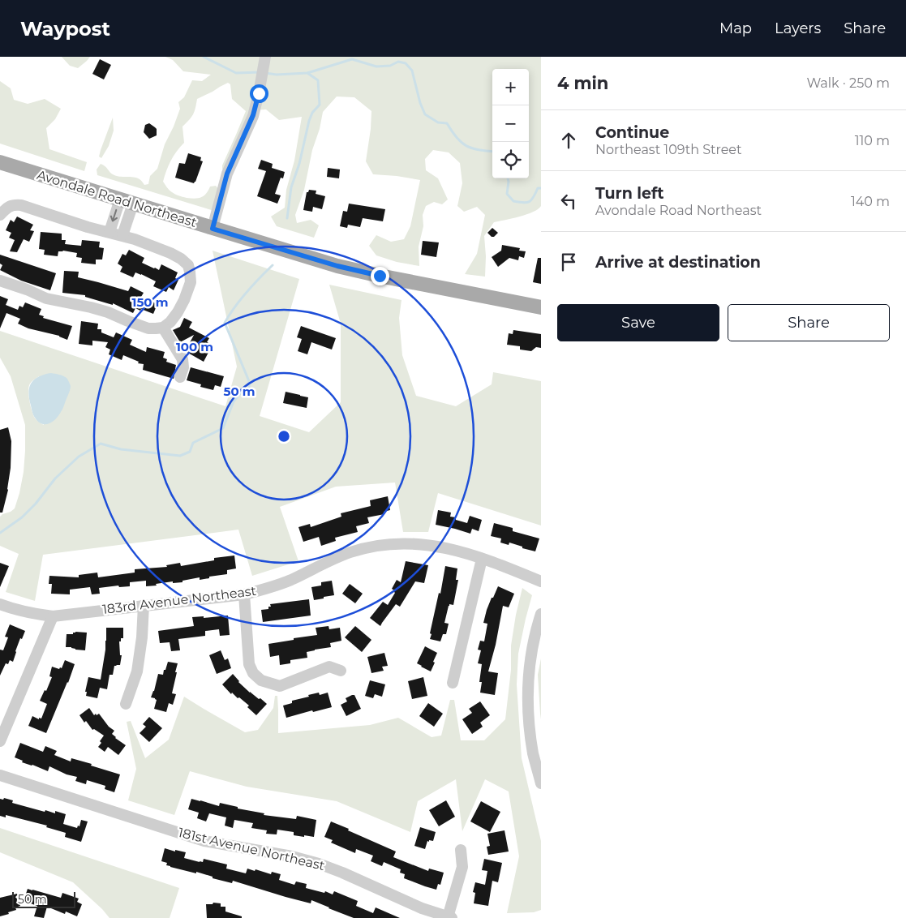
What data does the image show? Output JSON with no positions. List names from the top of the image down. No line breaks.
{"streets":{"main road":["Avondale Road Northeast"],"street":["183rd Avenue Northeast","181st Avenue Northeast"]},"scale_bar":"50 m","page":{"header":"Waypost","nav":["Map","Layers","Share"],"heading":["4 min","Walk · 250 m"],"map_buttons":["+","−"],"list":[["Continue","Northeast 109th Street","110 m"],["Turn left","Avondale Road Northeast","140 m"],"Arrive at destination"],"buttons":["Save","Share"],"scale":"50 m"},"rings":["150 m","100 m","50 m"]}
